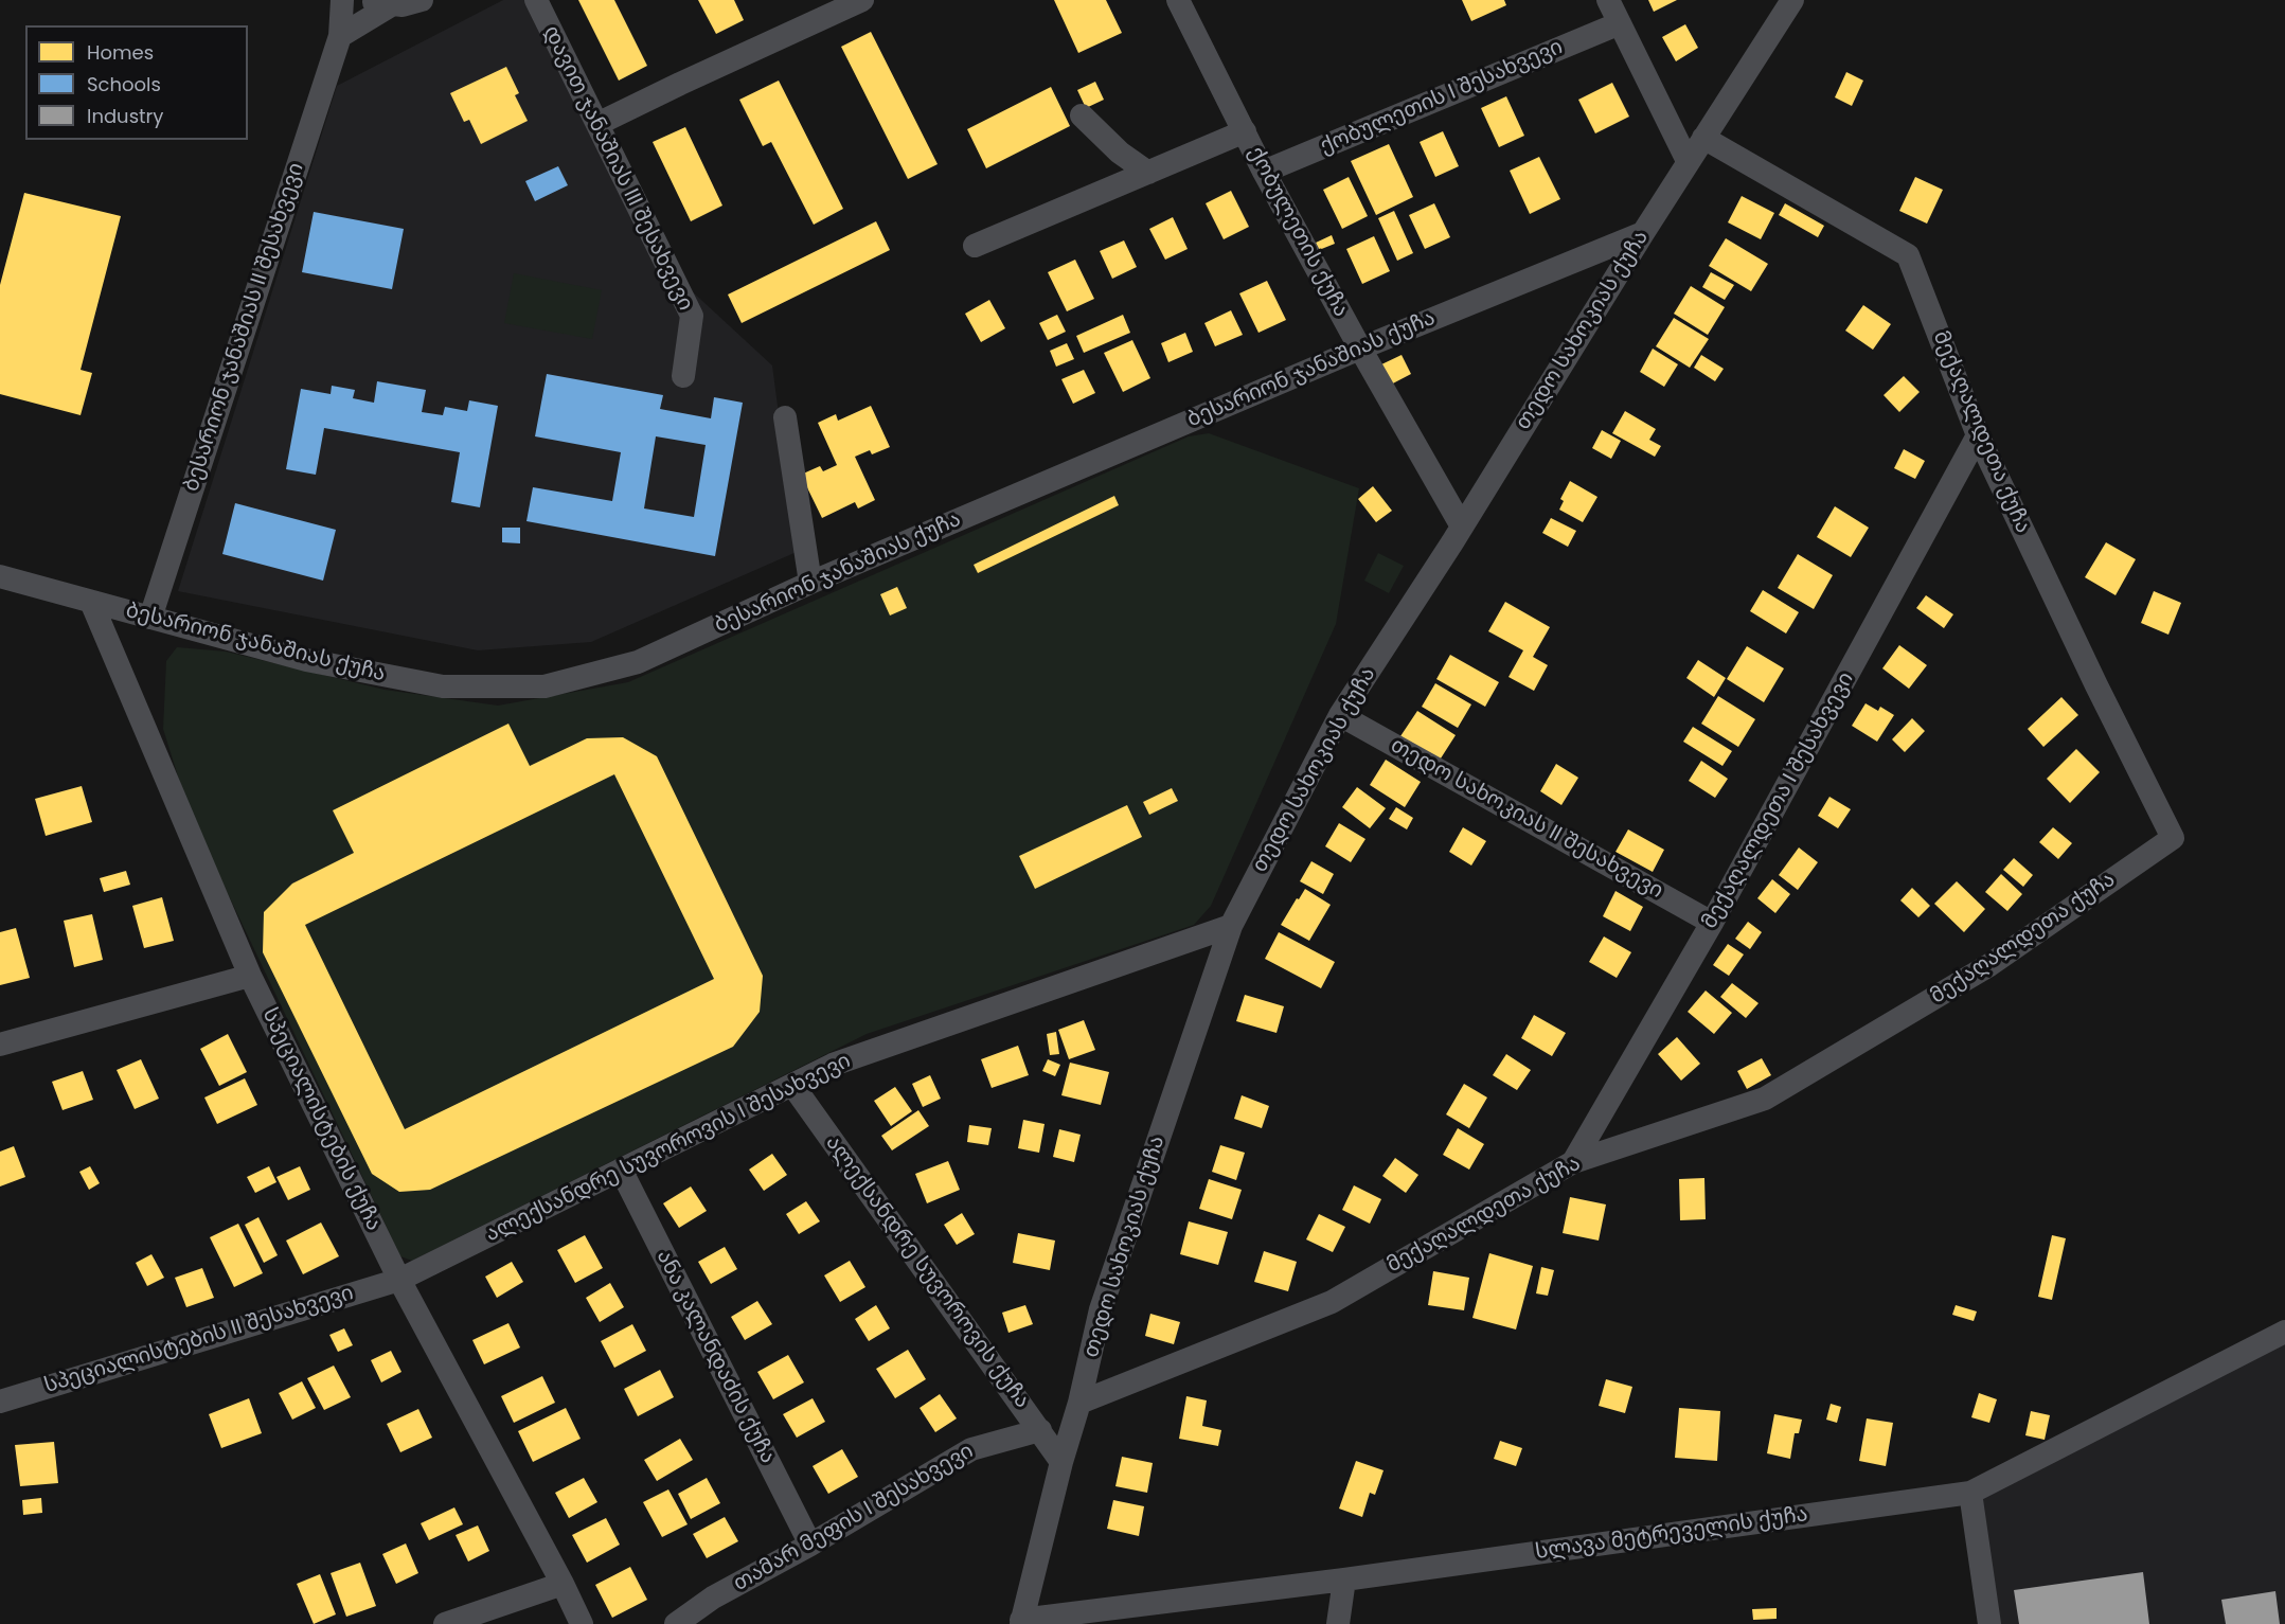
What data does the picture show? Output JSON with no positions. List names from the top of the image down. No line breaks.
{"streets":{"street":["ქობულეთის I შესახვევი","დავით ჯანაშიას III შესახვევი","ქობულეთის ქუჩა","ბესარიონ ჯანაშიას II შესახვევი","თედო სახოკიას ქუჩა","ბესარიონ ჯანაშიას ქუჩა","მექაღალდეთა ქუჩა","მექაღალდეთა I შესახვევი","თედო სახოკიას II შესახვევი","სპეციალისტების ქუჩა","ალექსანდრე სუვოროვის I შესახვევი","ალექსანდრე სუვოროვის ქუჩა","სპეციალისტების II შესახვევი","ანა კალანდაძის ქუჩა","თამარ მეფის I შესახვევი","სლავა მეტრეველის ქუჩა"]},"crossings":[["ქობულეთის I შესახვევი","ქობულეთის ქუჩა"],["ქობულეთის ქუჩა","თედო სახოკიას ქუჩა"],["ქობულეთის ქუჩა","ბესარიონ ჯანაშიას ქუჩა"],["ბესარიონ ჯანაშიას II შესახვევი","ბესარიონ ჯანაშიას ქუჩა"],["თედო სახოკიას ქუჩა","ბესარიონ ჯანაშიას ქუჩა"],["თედო სახოკიას ქუჩა","მექაღალდეთა ქუჩა"],["თედო სახოკიას ქუჩა","თედო სახოკიას II შესახვევი"],["თედო სახოკიას ქუჩა","ალექსანდრე სუვოროვის I შესახვევი"],["თედო სახოკიას ქუჩა","ალექსანდრე სუვოროვის ქუჩა"],["თედო სახოკიას ქუჩა","სლავა მეტრეველის ქუჩა"],["ბესარიონ ჯანაშიას ქუჩა","სპეციალისტების ქუჩა"],["მექაღალდეთა ქუჩა","მექაღალდეთა I შესახვევი"],["მექაღალდეთა I შესახვევი","თედო სახოკიას II შესახვევი"],["სპეციალისტების ქუჩა","ალექსანდრე სუვოროვის I შესახვევი"],["სპეციალისტების ქუჩა","სპეციალისტების II შესახვევი"],["ალექსანდრე სუვოროვის I შესახვევი","ალექსანდრე სუვოროვის ქუჩა"],["ალექსანდრე სუვოროვის I შესახვევი","სპეციალისტების II შესახვევი"],["ალექსანდრე სუვოროვის I შესახვევი","ანა კალანდაძის ქუჩა"],["ალექსანდრე სუვოროვის ქუჩა","თამარ მეფის I შესახვევი"],["ანა კალანდაძის ქუჩა","თამარ მეფის I შესახვევი"]],"legend":["Homes","Schools","Industry"]}
